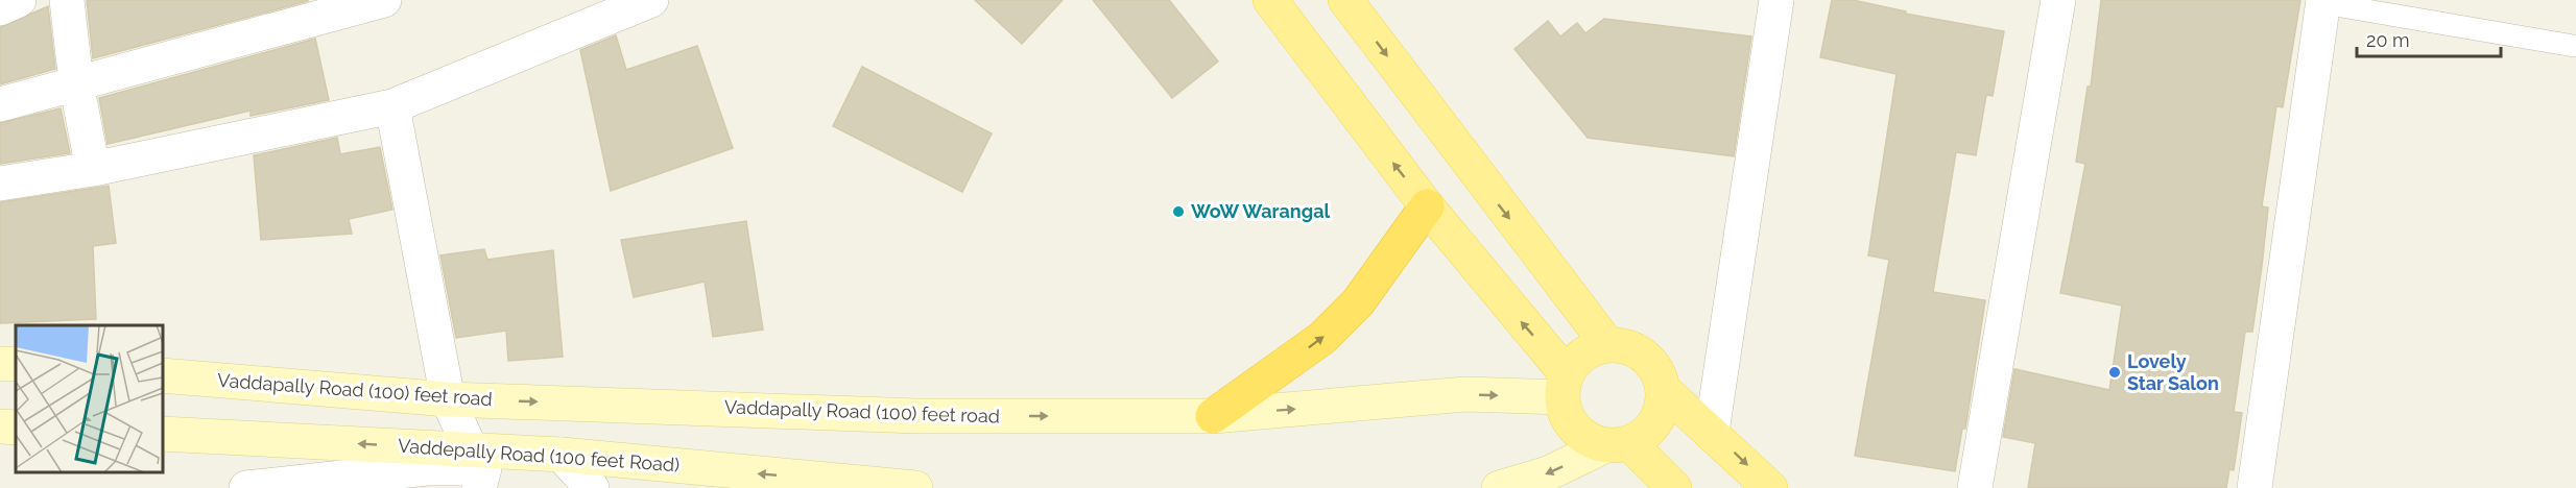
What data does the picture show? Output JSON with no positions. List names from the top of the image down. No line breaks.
{"streets":{"main road":["Vaddapally Road (100) feet road","Vaddepally Road (100 feet Road)"]},"one_way":["Vaddapally Road (100) feet road","Vaddepally Road (100 feet Road)"],"places":["WoW Warangal","Lovely Star Salon"],"scale_bar":"20 m"}
